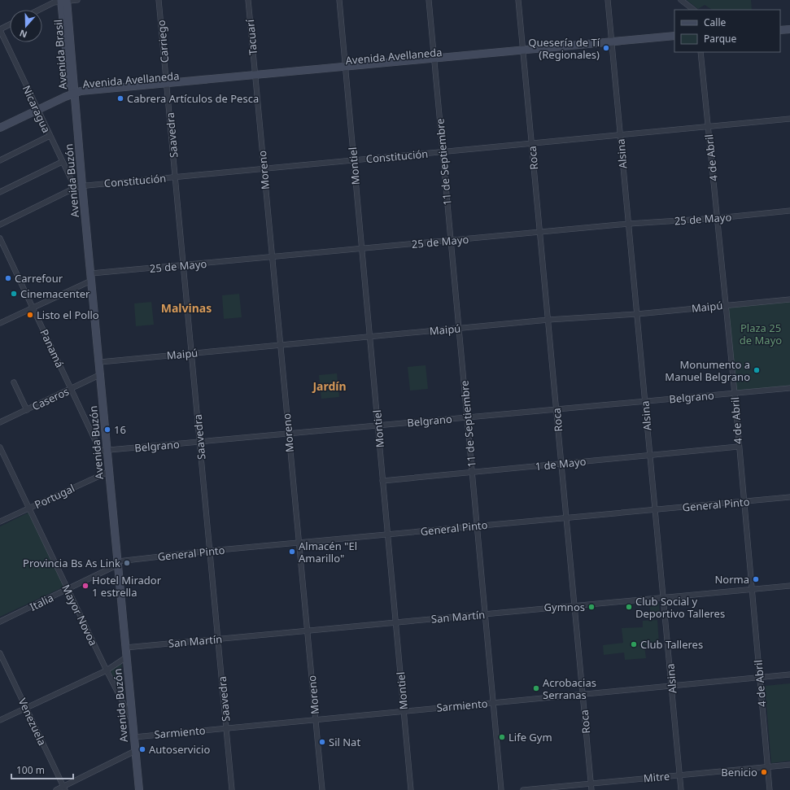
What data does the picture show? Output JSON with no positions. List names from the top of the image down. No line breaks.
{"streets":{"main road":["Avenida Brasil","Avenida Avellaneda","Avenida Buzón"],"street":["Tacuarí","Carriego","Nicaragua","Saavedra","Alsina","Constitución","Roca","4 de Abril","11 de Septiembre","Montiel","Moreno","25 de Mayo","Maipú","Panamá","Belgrano","Caseros","1 de Mayo","Portugal","General Pinto","Italia","Mayor Novoa","San Martín","Sarmiento","Venezuela","Mitre"]},"crossings":[["Tacuarí","Avenida Avellaneda"],["Tacuarí","Moreno"],["Carriego","Avenida Avellaneda"],["Carriego","Saavedra"],["Avenida Brasil","Avenida Avellaneda"],["Avenida Brasil","Avenida Buzón"],["Avenida Avellaneda","Saavedra"],["Avenida Avellaneda","Alsina"],["Avenida Avellaneda","Roca"],["Avenida Avellaneda","11 de Septiembre"],["Avenida Avellaneda","Montiel"],["Avenida Avellaneda","Moreno"],["Avenida Avellaneda","Avenida Buzón"],["Nicaragua","Constitución"],["Saavedra","Constitución"],["Saavedra","25 de Mayo"],["Saavedra","Maipú"],["Saavedra","Belgrano"],["Saavedra","General Pinto"],["Saavedra","San Martín"],["Saavedra","Sarmiento"],["Alsina","Constitución"],["Alsina","25 de Mayo"],["Alsina","Maipú"],["Alsina","Belgrano"],["Alsina","1 de Mayo"],["Alsina","General Pinto"],["Alsina","San Martín"],["Alsina","Sarmiento"],["Alsina","Mitre"],["Constitución","Roca"],["Constitución","4 de Abril"],["Constitución","11 de Septiembre"],["Constitución","Montiel"],["Constitución","Moreno"],["Constitución","Avenida Buzón"],["Roca","25 de Mayo"],["Roca","Maipú"],["Roca","Belgrano"],["Roca","1 de Mayo"],["Roca","General Pinto"],["Roca","San Martín"],["Roca","Sarmiento"],["Roca","Mitre"],["4 de Abril","25 de Mayo"],["4 de Abril","Maipú"],["4 de Abril","Belgrano"],["4 de Abril","1 de Mayo"],["4 de Abril","General Pinto"],["4 de Abril","San Martín"],["4 de Abril","Sarmiento"],["4 de Abril","Mitre"],["11 de Septiembre","25 de Mayo"],["11 de Septiembre","Maipú"],["11 de Septiembre","Belgrano"],["11 de Septiembre","1 de Mayo"],["11 de Septiembre","General Pinto"],["11 de Septiembre","San Martín"],["11 de Septiembre","Sarmiento"],["Montiel","25 de Mayo"],["Montiel","Maipú"],["Montiel","Belgrano"],["Montiel","1 de Mayo"],["Montiel","General Pinto"],["Montiel","San Martín"],["Montiel","Sarmiento"],["Moreno","25 de Mayo"],["Moreno","Maipú"],["Moreno","Belgrano"],["Moreno","General Pinto"],["Moreno","San Martín"],["Moreno","Sarmiento"],["Avenida Buzón","25 de Mayo"],["Avenida Buzón","Maipú"],["Avenida Buzón","Panamá"],["Avenida Buzón","Belgrano"],["Avenida Buzón","Caseros"],["Avenida Buzón","Portugal"],["Avenida Buzón","General Pinto"],["Avenida Buzón","Italia"],["Avenida Buzón","Mayor Novoa"],["Avenida Buzón","San Martín"],["Avenida Buzón","Sarmiento"],["Panamá","Belgrano"],["Panamá","Caseros"],["Portugal","Mayor Novoa"],["General Pinto","Italia"],["Italia","Mayor Novoa"]],"districts":["Malvinas","Jardín"],"parks":["Plaza 25 de Mayo"],"places":["Quesería de Tí (Regionales)","Cabrera Artículos de Pesca","Carrefour","Cinemacenter","Listo el Pollo","Monumento a Manuel Belgrano","16","Almacén \"El Amarillo\"","Provincia Bs As Link","Norma","Hotel Mirador 1 estrella","Gymnos","Club Social y Deportivo Talleres","Club Talleres","Acrobacias Serranas","Life Gym","Sil Nat","Autoservicio","Benicio"],"legend":["Calle","Parque"],"scale_bar":"100 m","north":"bottom"}
